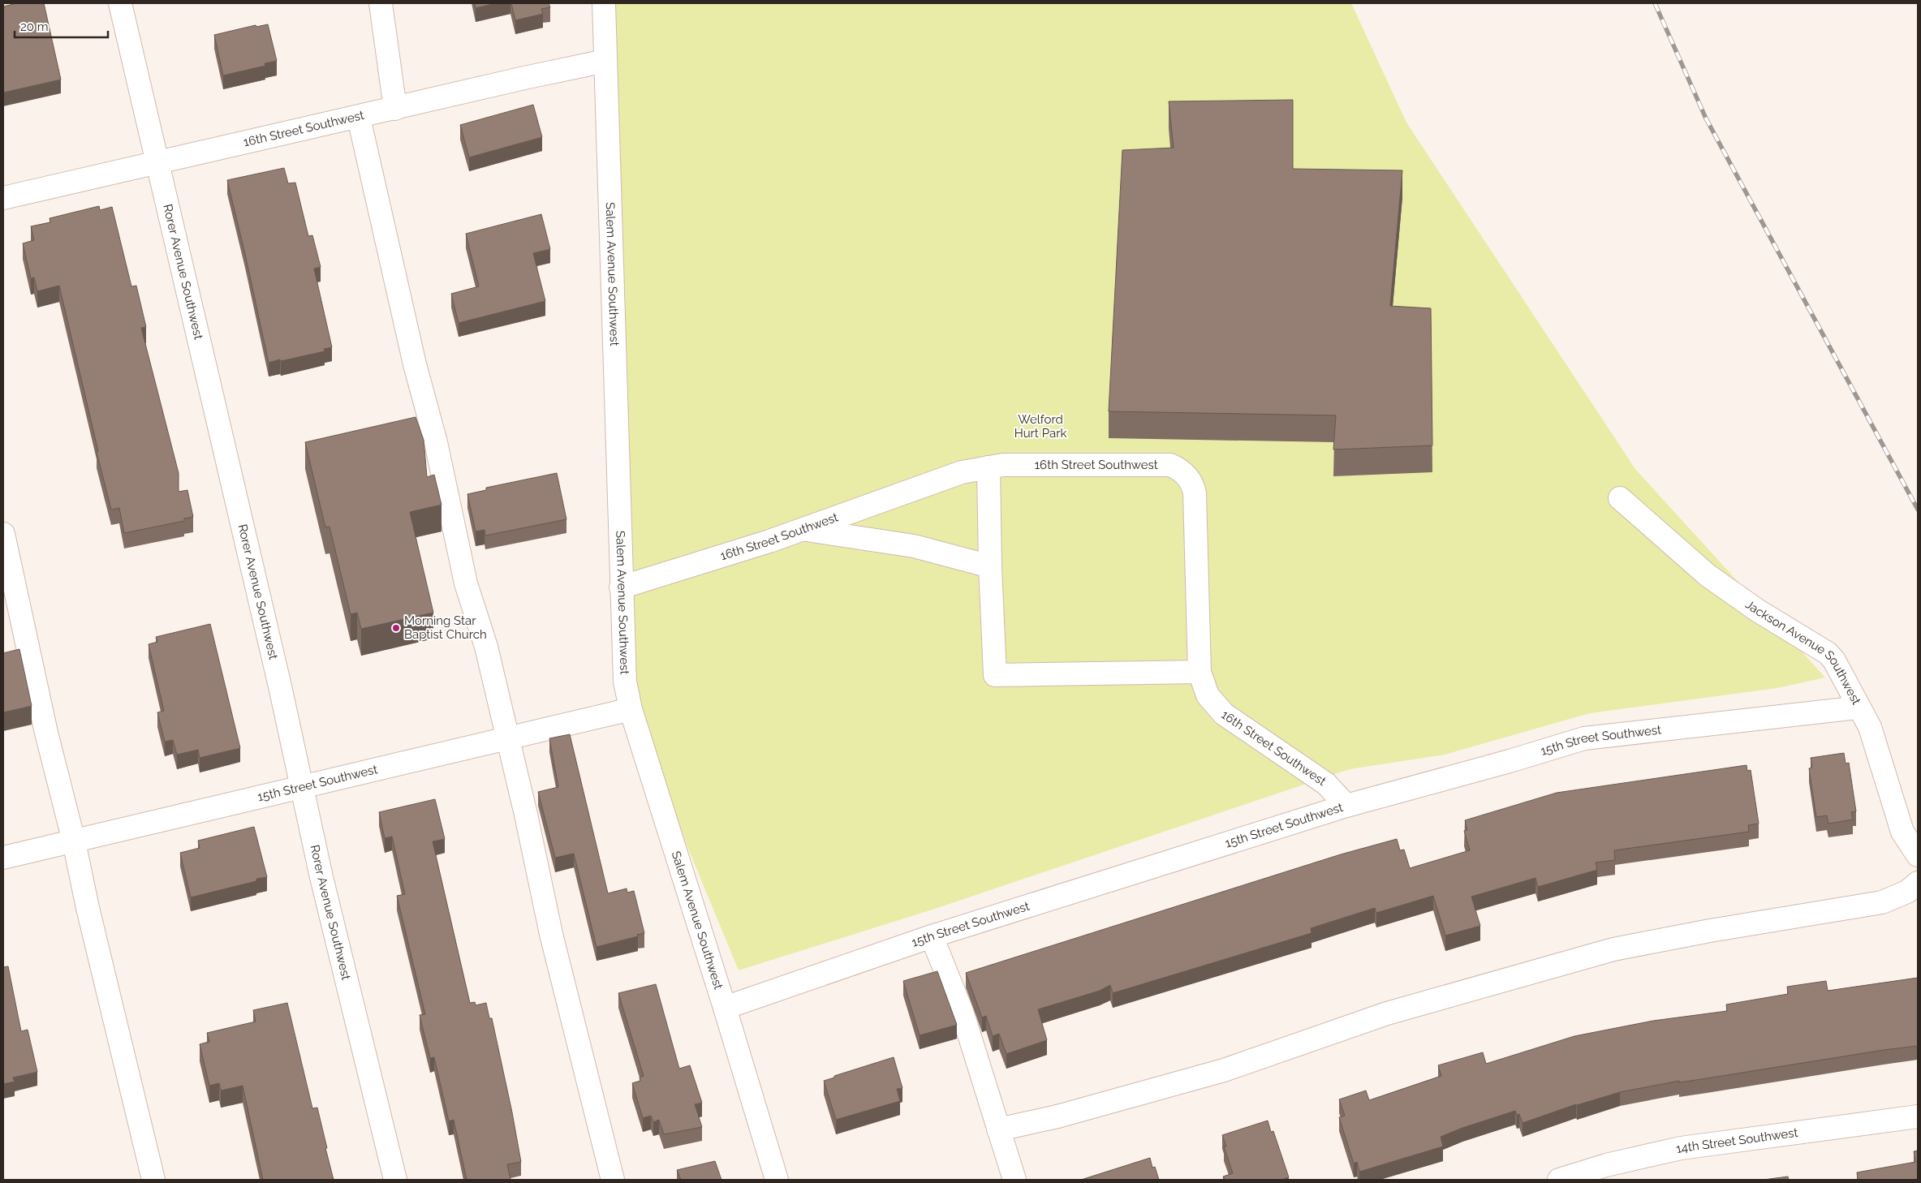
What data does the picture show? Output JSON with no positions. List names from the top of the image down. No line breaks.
{"streets":{"street":["16th Street Southwest","Rorer Avenue Southwest","Salem Avenue Southwest","Jackson Avenue Southwest","15th Street Southwest","14th Street Southwest"]},"crossings":[["16th Street Southwest","Rorer Avenue Southwest"],["16th Street Southwest","Salem Avenue Southwest"],["16th Street Southwest","15th Street Southwest"],["Rorer Avenue Southwest","15th Street Southwest"],["Salem Avenue Southwest","15th Street Southwest"],["Jackson Avenue Southwest","15th Street Southwest"]],"parks":["Welford Hurt Park"],"places":["Morning Star Baptist Church"],"scale_bar":"20 m"}
